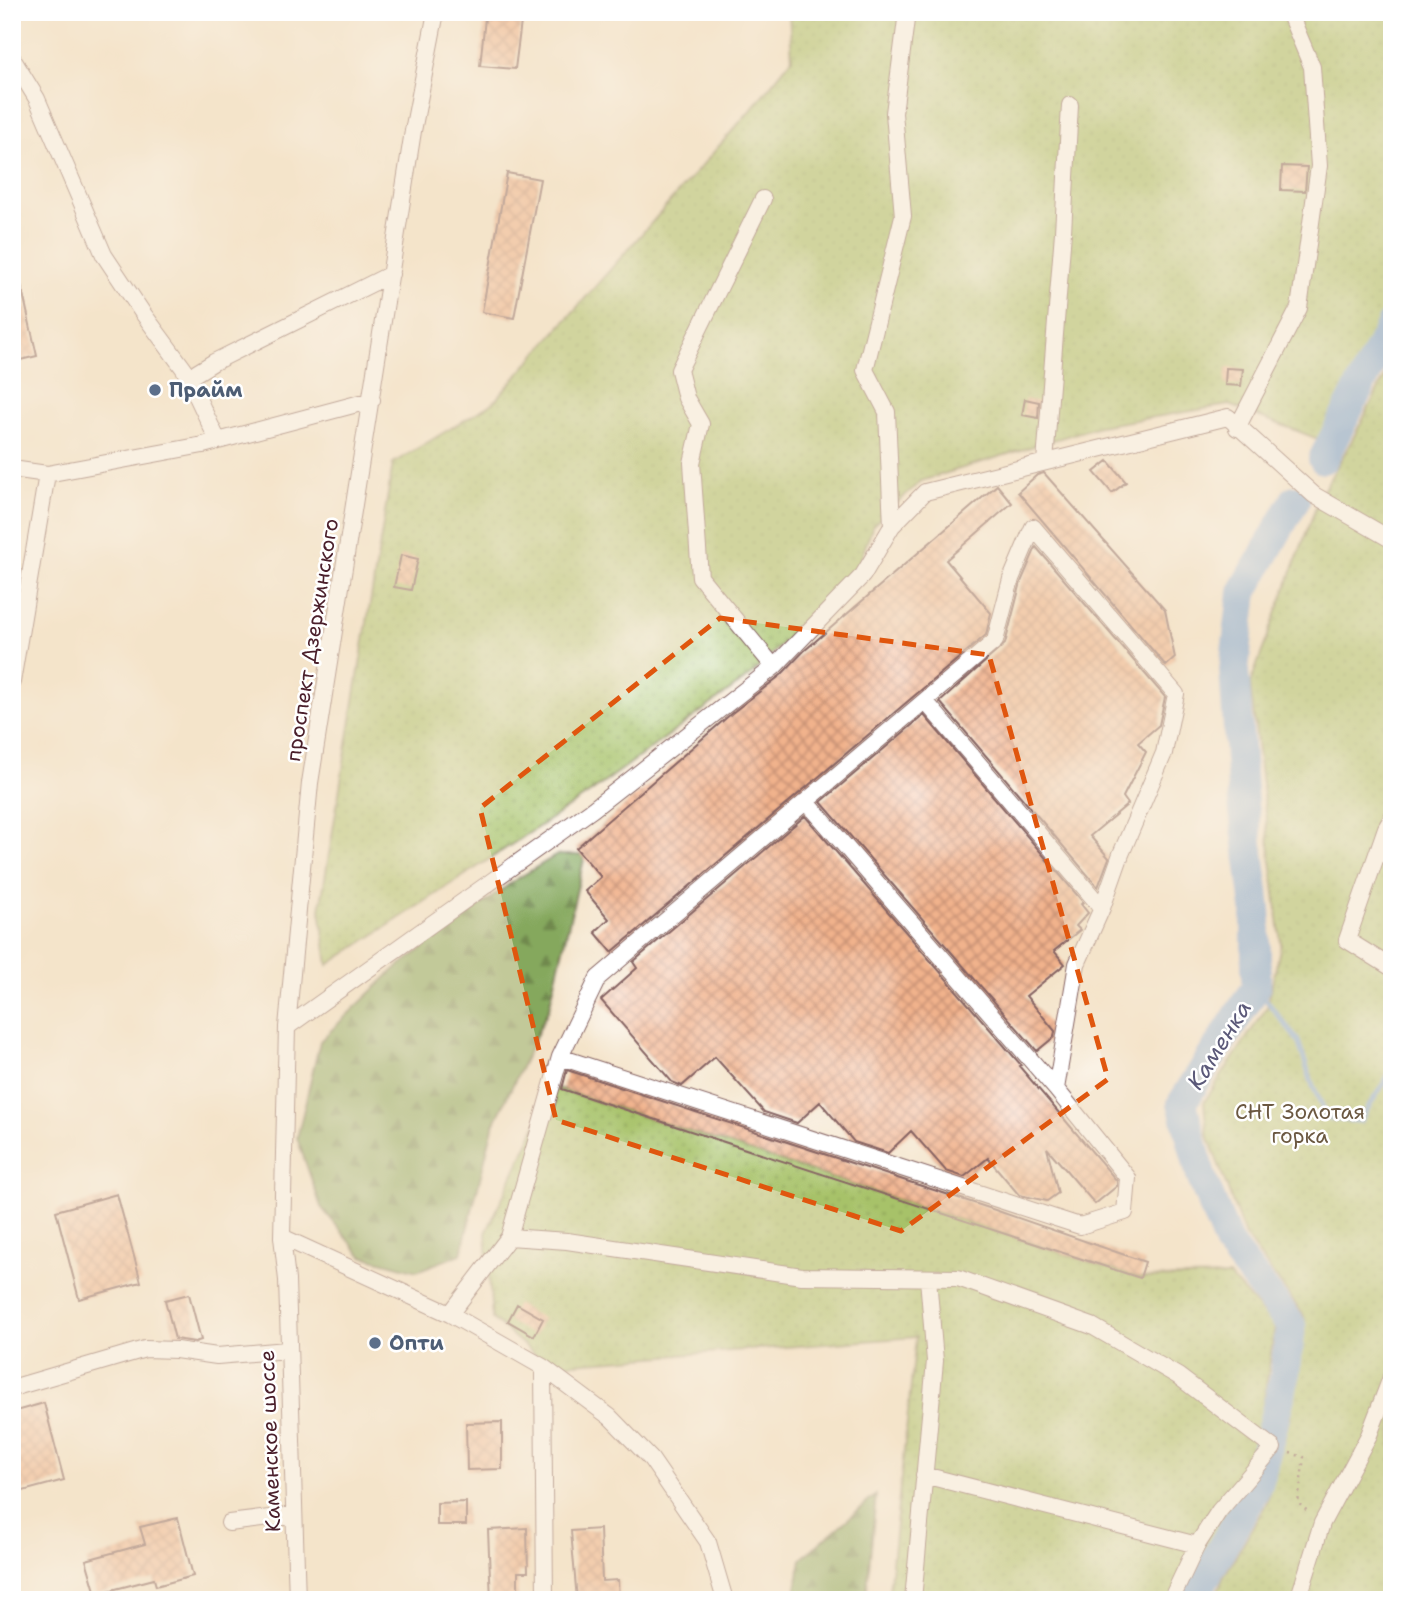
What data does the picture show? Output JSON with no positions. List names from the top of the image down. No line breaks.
{"streets":{"street":["проспект Дзержинского","Каменское шоссе"]},"crossings":[["проспект Дзержинского","Каменское шоссе"]],"water":["Каменка"],"parks":["СНТ Золотая горка"],"places":["Прайм","Опти"]}
